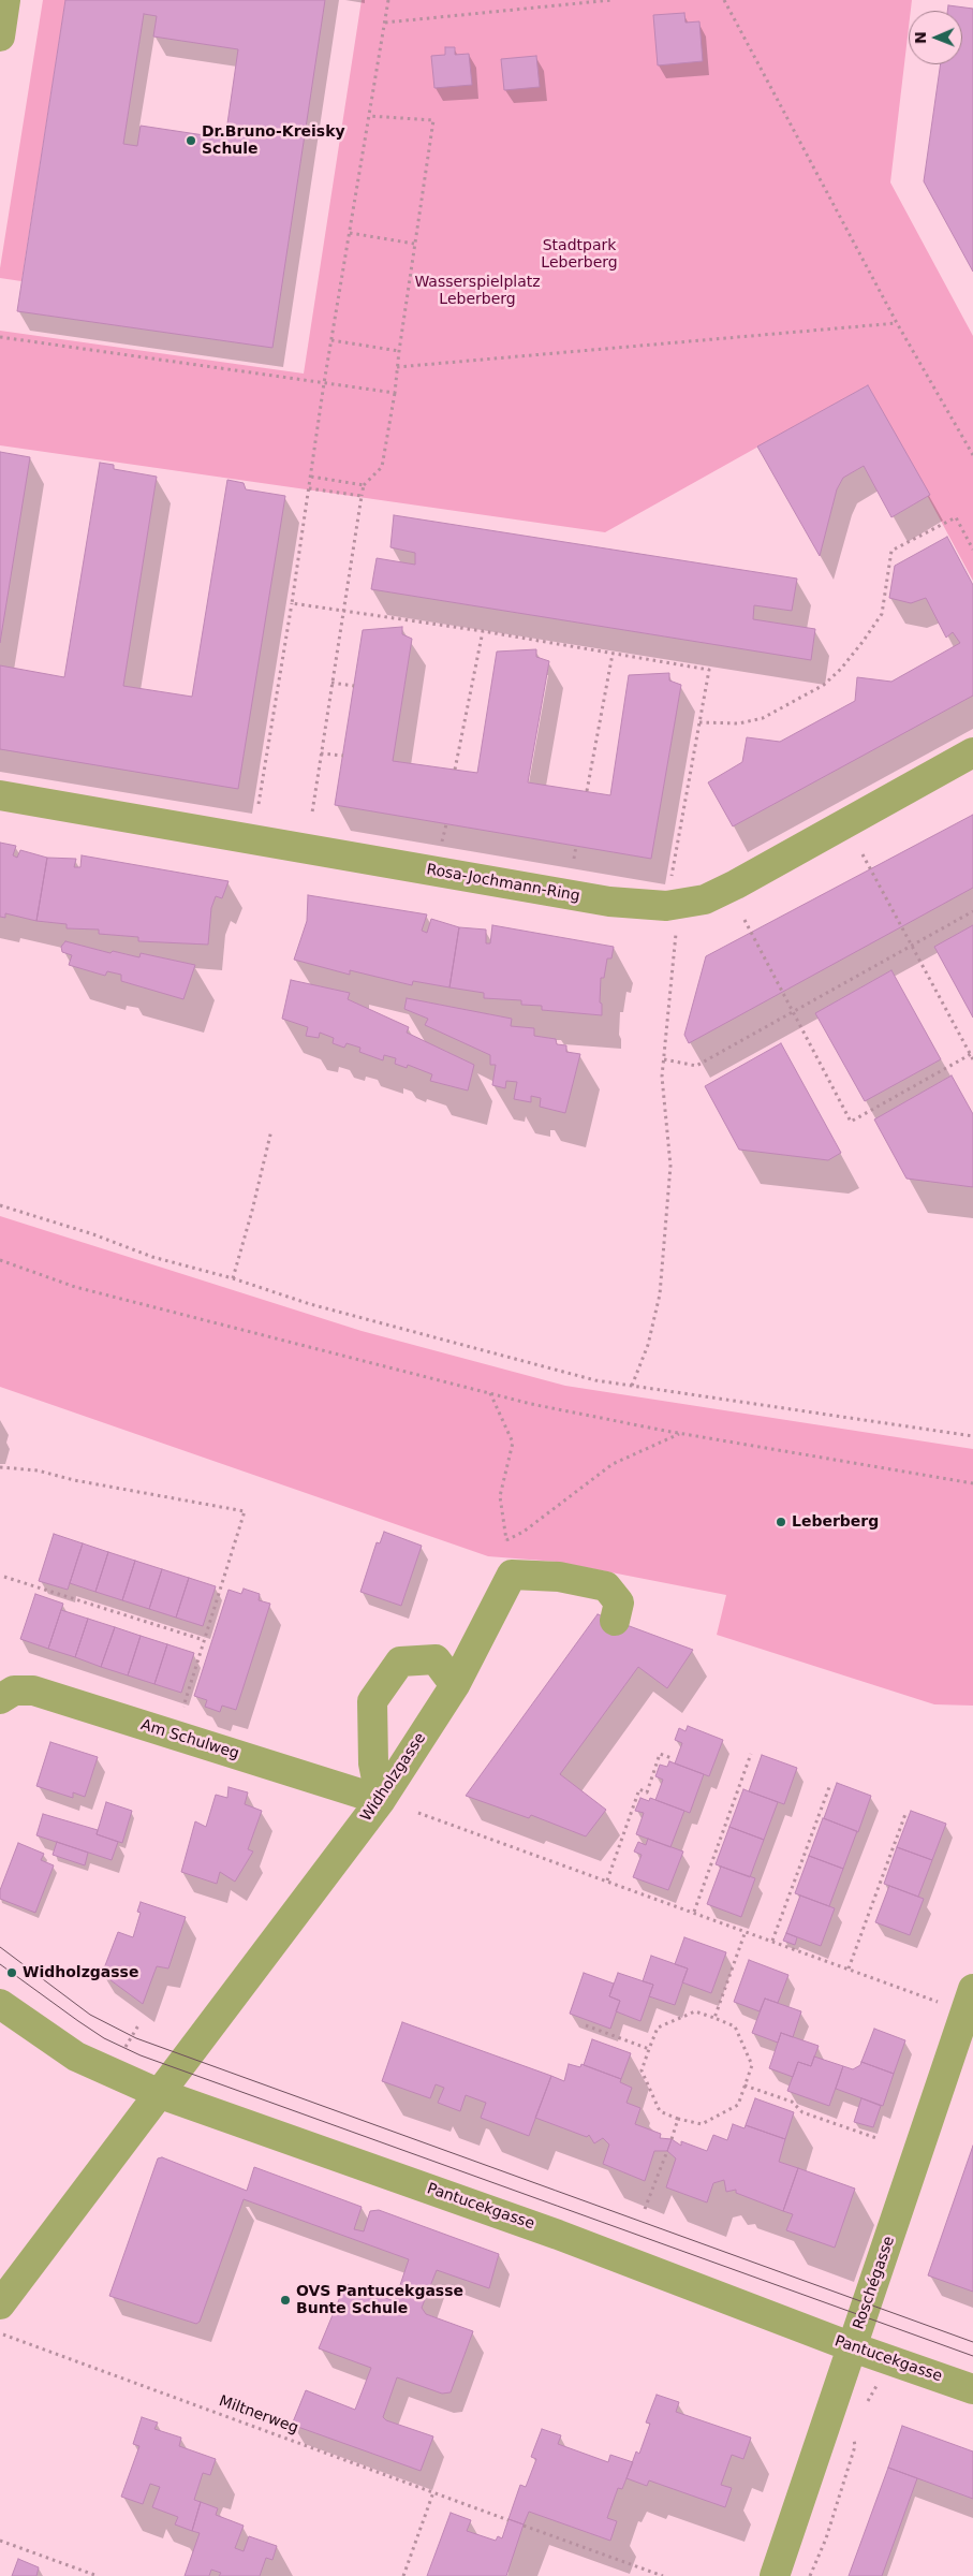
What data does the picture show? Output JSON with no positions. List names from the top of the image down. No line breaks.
{"streets":{"street":["Rosa-Jochmann-Ring","Am Schulweg","Widholzgasse","Pantucekgasse","Roschégasse"],"path":["Miltnerweg"]},"crossings":[["Am Schulweg","Widholzgasse"],["Widholzgasse","Pantucekgasse"],["Pantucekgasse","Roschégasse"]],"parks":["Stadtpark Leberberg","Wasserspielplatz Leberberg"],"places":["Dr.Bruno-Kreisky Schule","Leberberg","Widholzgasse","OVS Pantucekgasse Bunte Schule"],"north":"left"}
